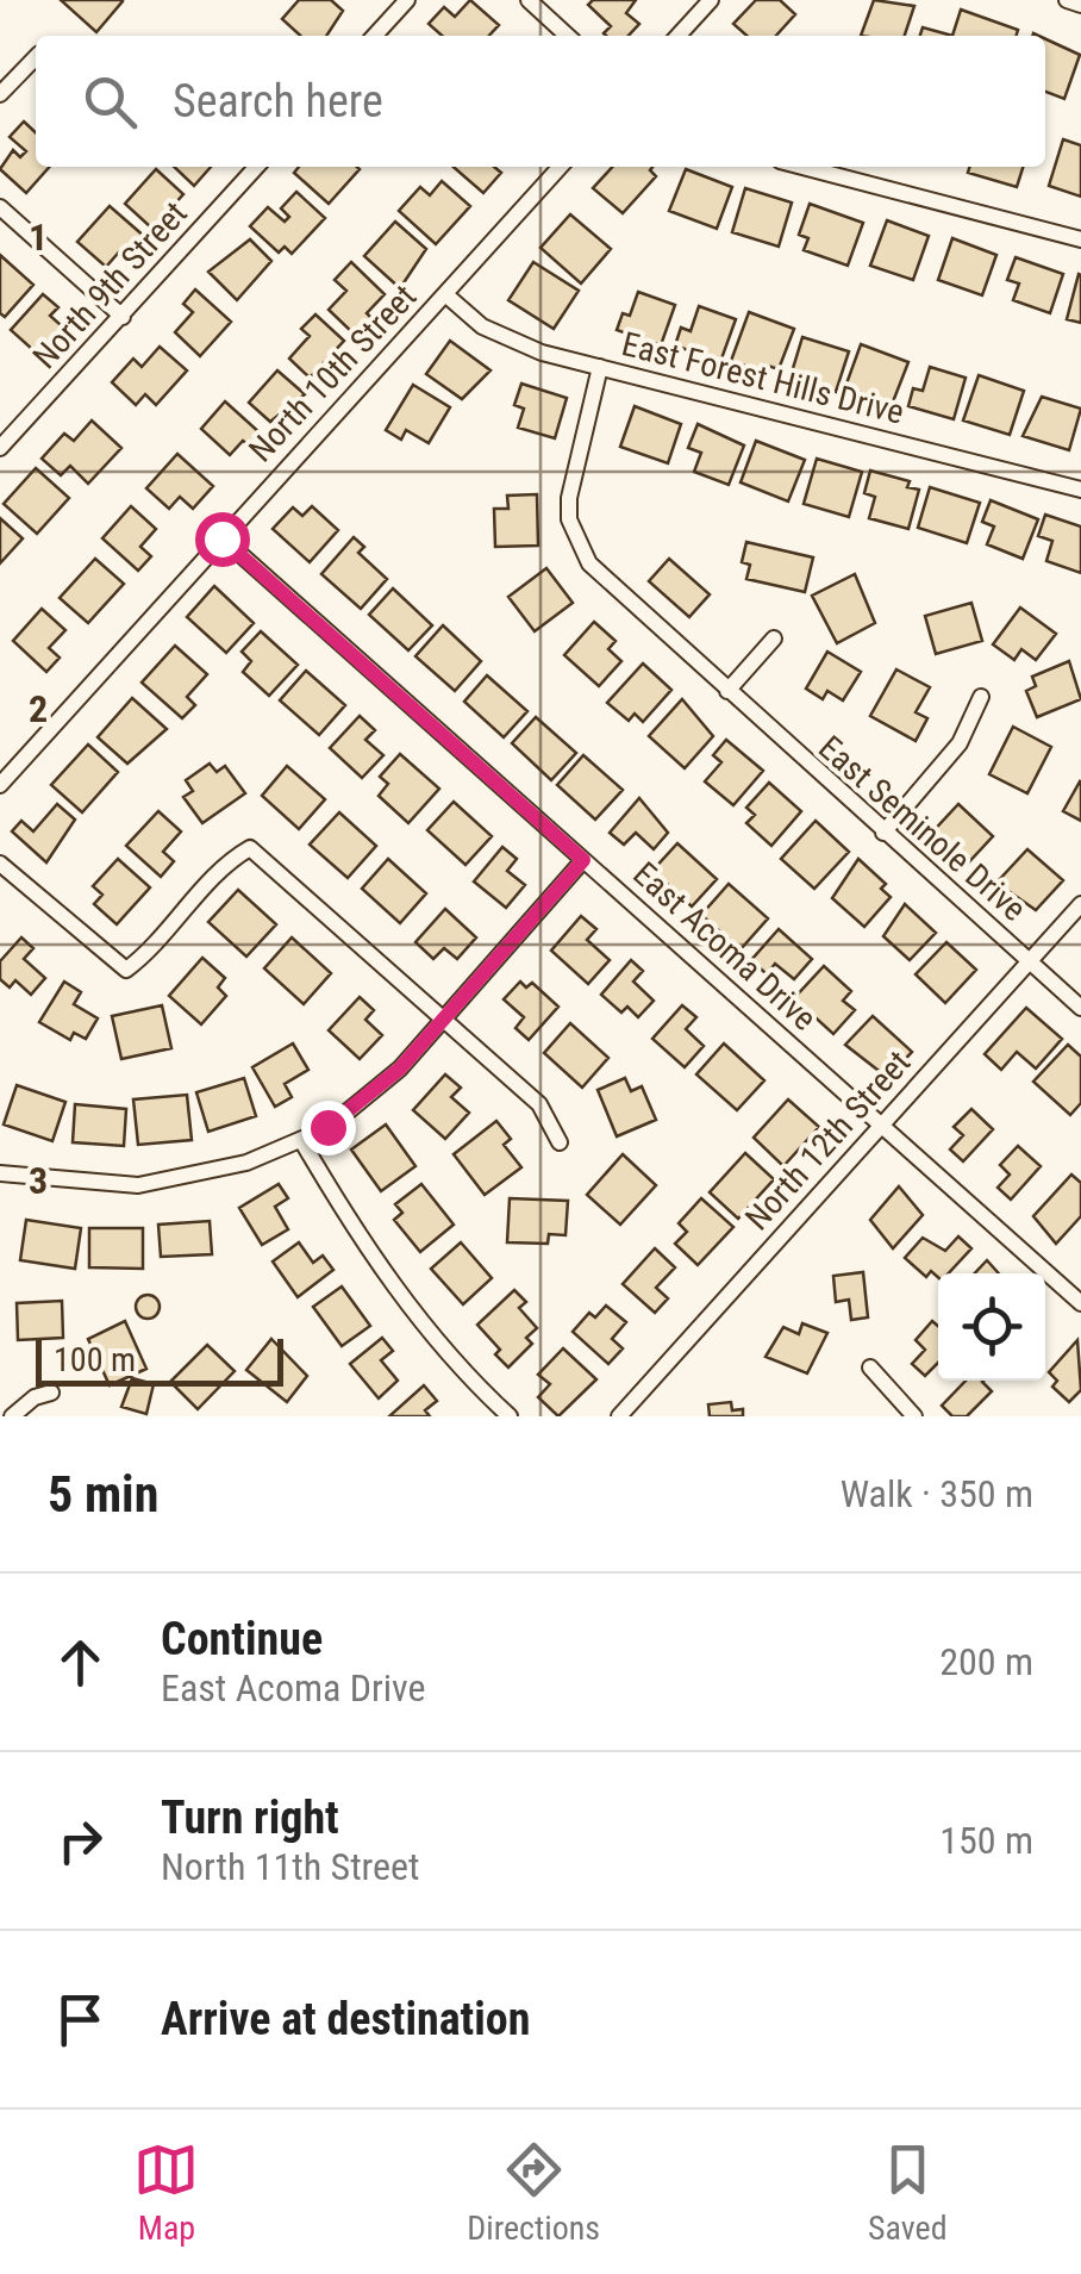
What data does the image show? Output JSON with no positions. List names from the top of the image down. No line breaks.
{"streets":{"street":["North 9th Street","North 10th Street","East Forest Hills Drive","East Seminole Drive","East Acoma Drive","North 12th Street"]},"crossings":[["North 10th Street","East Forest Hills Drive"],["North 10th Street","East Acoma Drive"],["East Forest Hills Drive","East Seminole Drive"],["East Seminole Drive","North 12th Street"],["East Acoma Drive","North 12th Street"]],"scale_bar":"100 m","page":{"search":"Search here","scale":"100 m","heading":["5 min","Walk · 350 m"],"list":[["Continue","East Acoma Drive","200 m"],["Turn right","North 11th Street","150 m"],"Arrive at destination"],"nav":["Map","Directions","Saved"]},"grid":{"rows":["1","2","3"]}}
